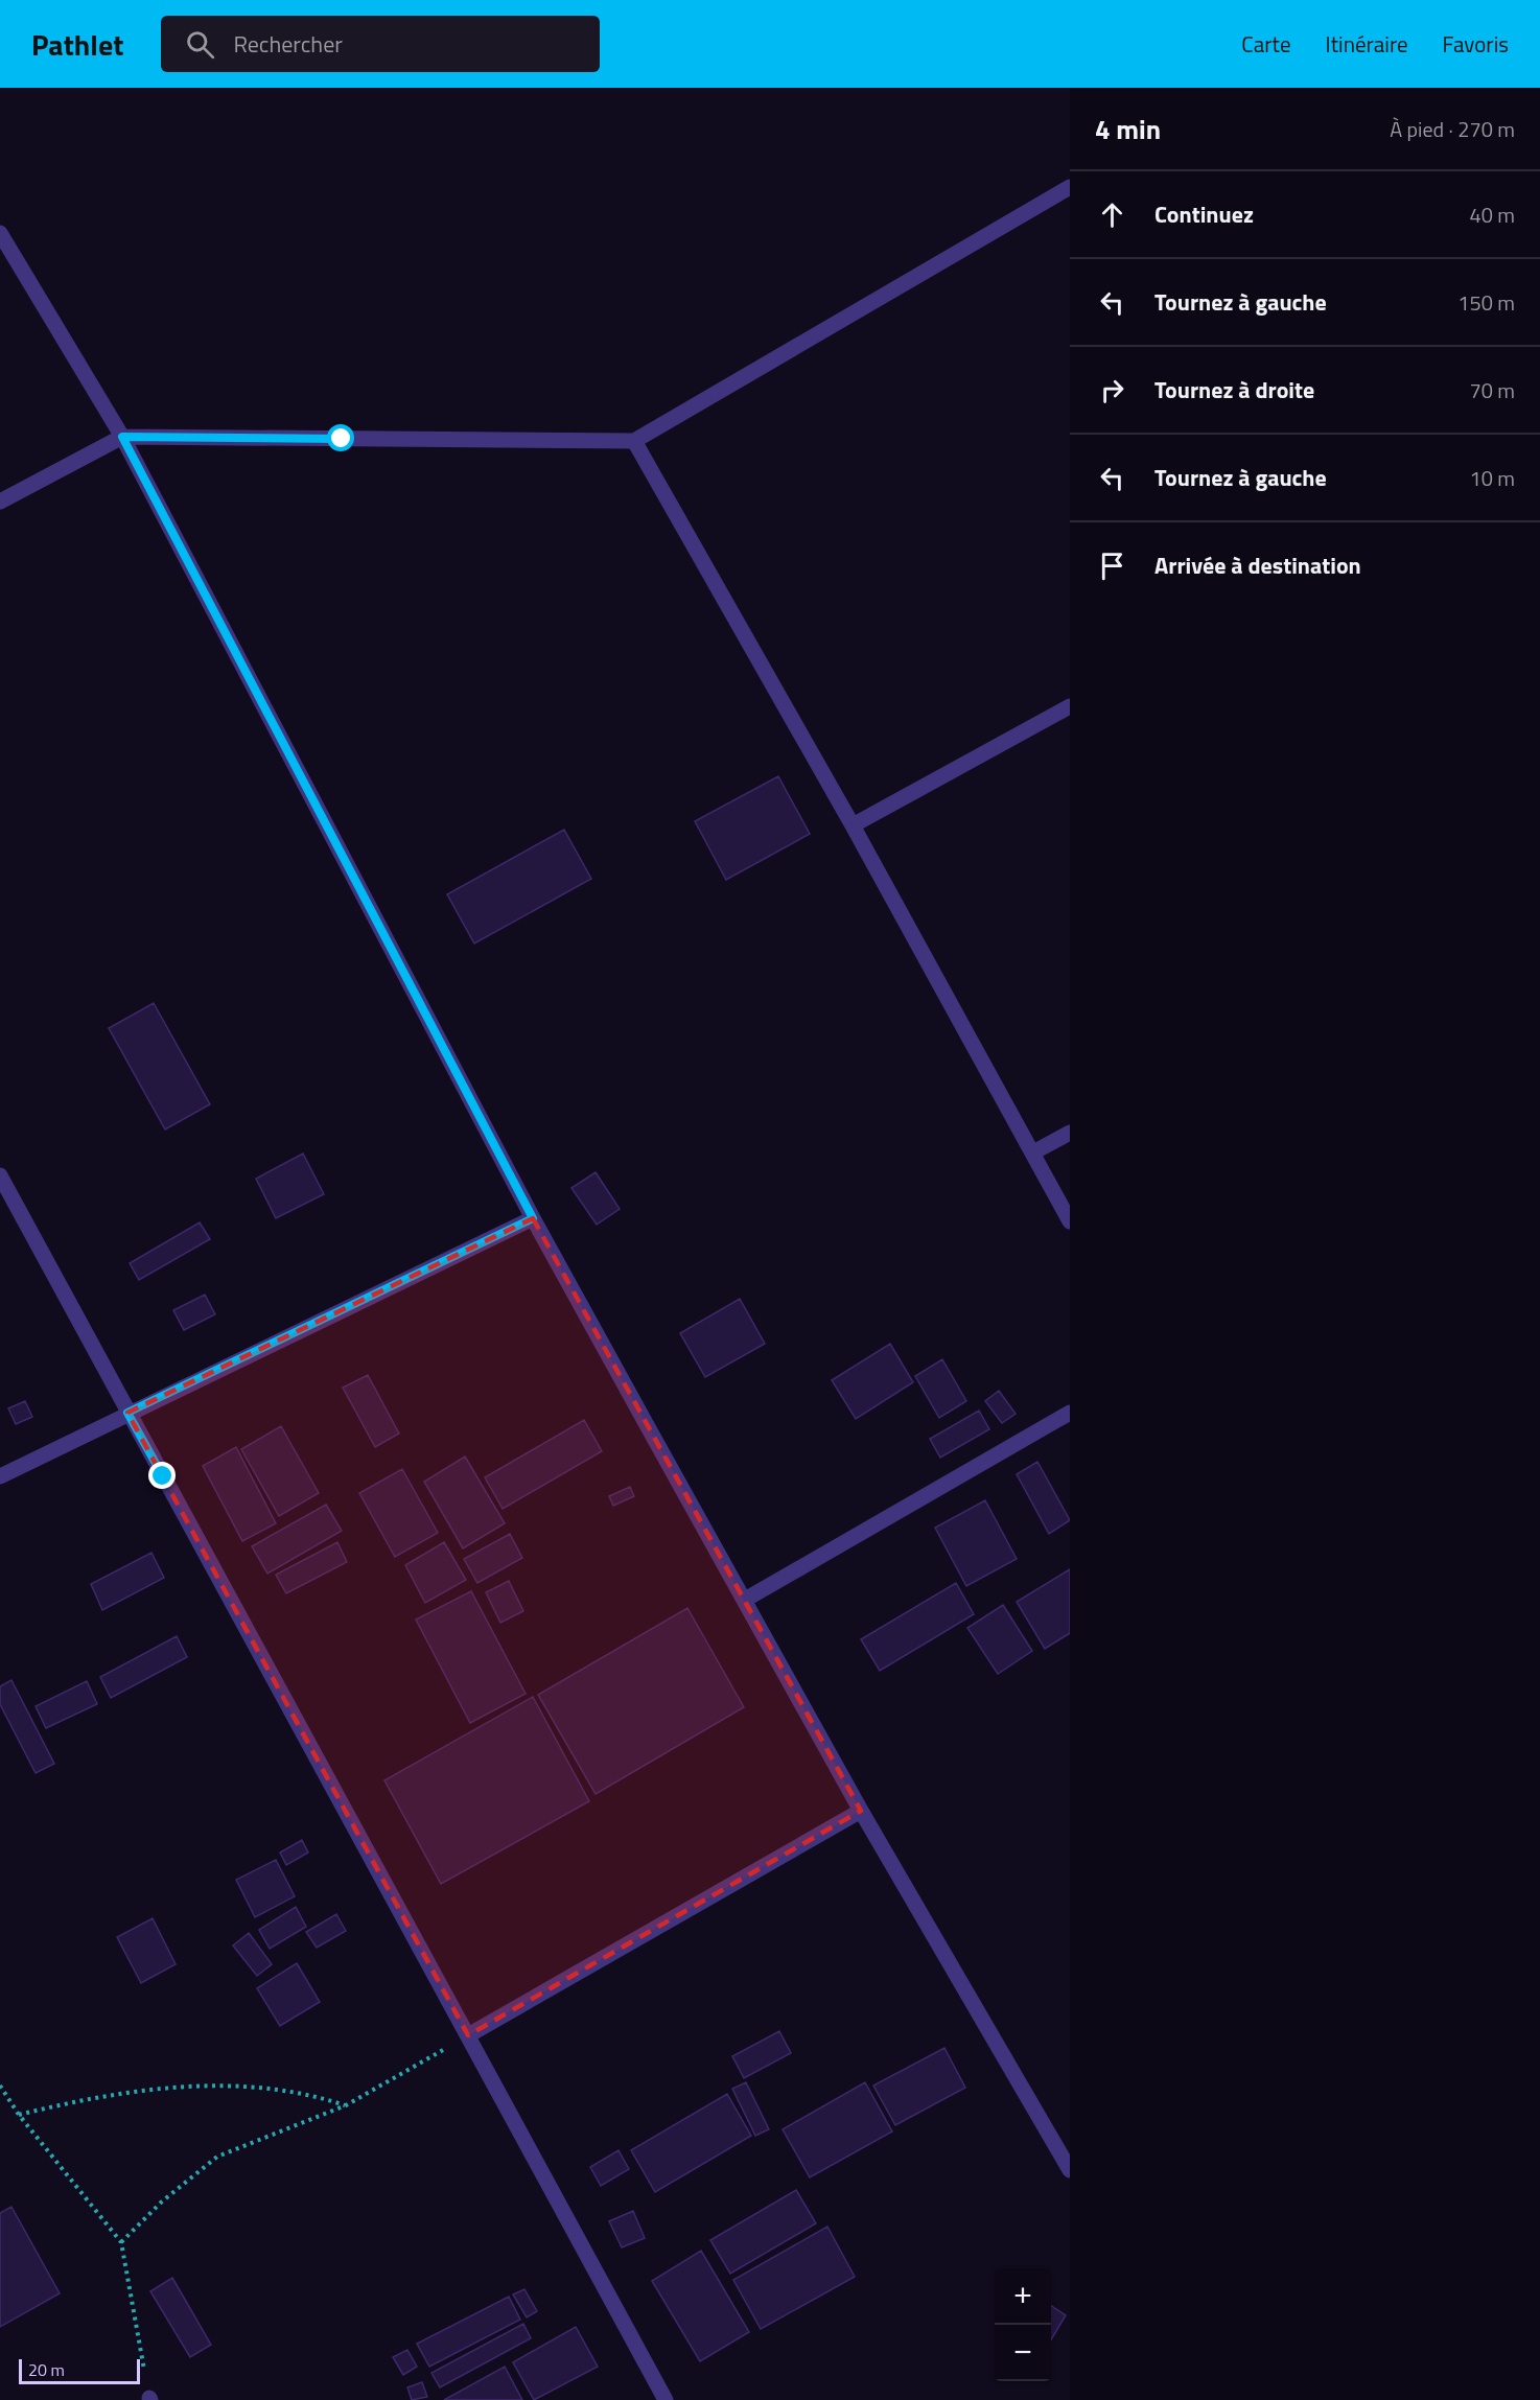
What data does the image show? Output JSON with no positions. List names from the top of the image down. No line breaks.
{"scale_bar":"20 m","page":{"header":"Pathlet","search":"Rechercher","nav":["Carte","Itinéraire","Favoris"],"heading":["4 min","À pied · 270 m"],"list":[["Continuez","40 m"],["Tournez à gauche","150 m"],["Tournez à droite","70 m"],["Tournez à gauche","10 m"],"Arrivée à destination"],"map_buttons":["+","−"],"scale":"20 m"}}
